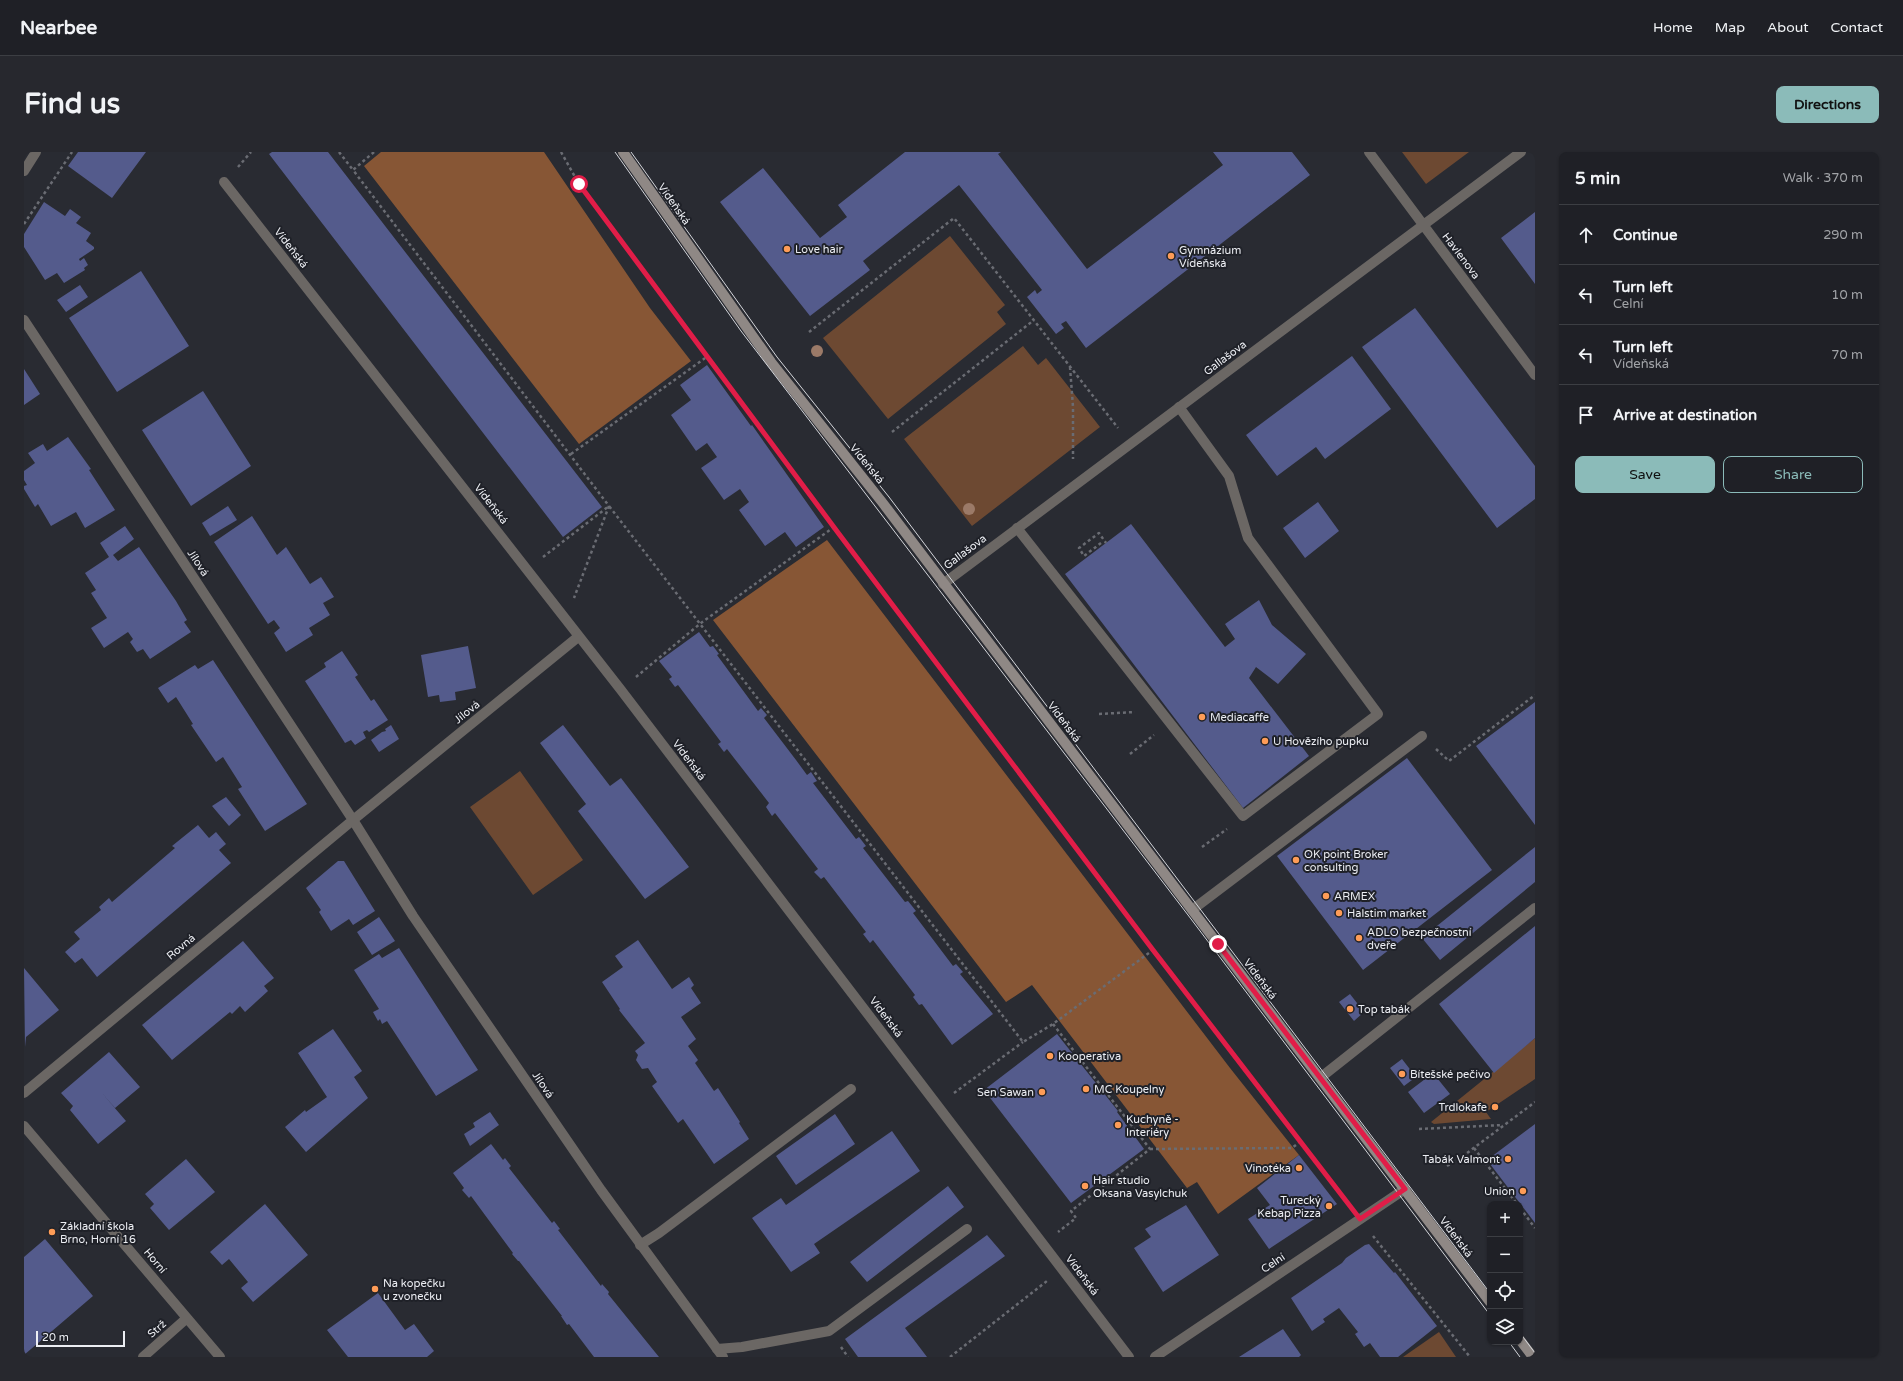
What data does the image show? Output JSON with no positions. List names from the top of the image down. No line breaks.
{"streets":{"main road":["Vídeňská"],"street":["Havlenova","Gallašova","Jílová","Rovná","Horní","Celní","Strž"]},"crossings":[["Vídeňská","Gallašova"],["Vídeňská","Jílová"],["Vídeňská","Celní"],["Havlenova","Gallašova"],["Jílová","Rovná"],["Horní","Strž"]],"places":["Love hair","Gymnázium Vídeňská","Mediacaffe","U Hovězího pupku","OK point Broker consulting","ARMEX","Halstim market","ADLO bezpečnostní dveře","Top tabák","Kooperativa","Bítešské pečivo","MC Koupelny","Sen Sawan","Trdlokafe","Kuchyně - Interiéry","Tabák Valmont","Vinotéka","Hair studio Oksana Vasylchuk","Union","Turecký Kebap Pizza","Základní škola Brno, Horní 16","Na kopečku u zvonečku"],"scale_bar":"20 m","page":{"header":"Nearbee","nav":["Home","Map","About","Contact"],"buttons":["Directions",["Save","Share"]],"title":"Find us","heading":["5 min","Walk · 370 m"],"list":[["Continue","290 m"],["Turn left","Celní","10 m"],["Turn left","Vídeňská","70 m"],"Arrive at destination"],"map_buttons":["+","−"],"scale":"20 m"}}
